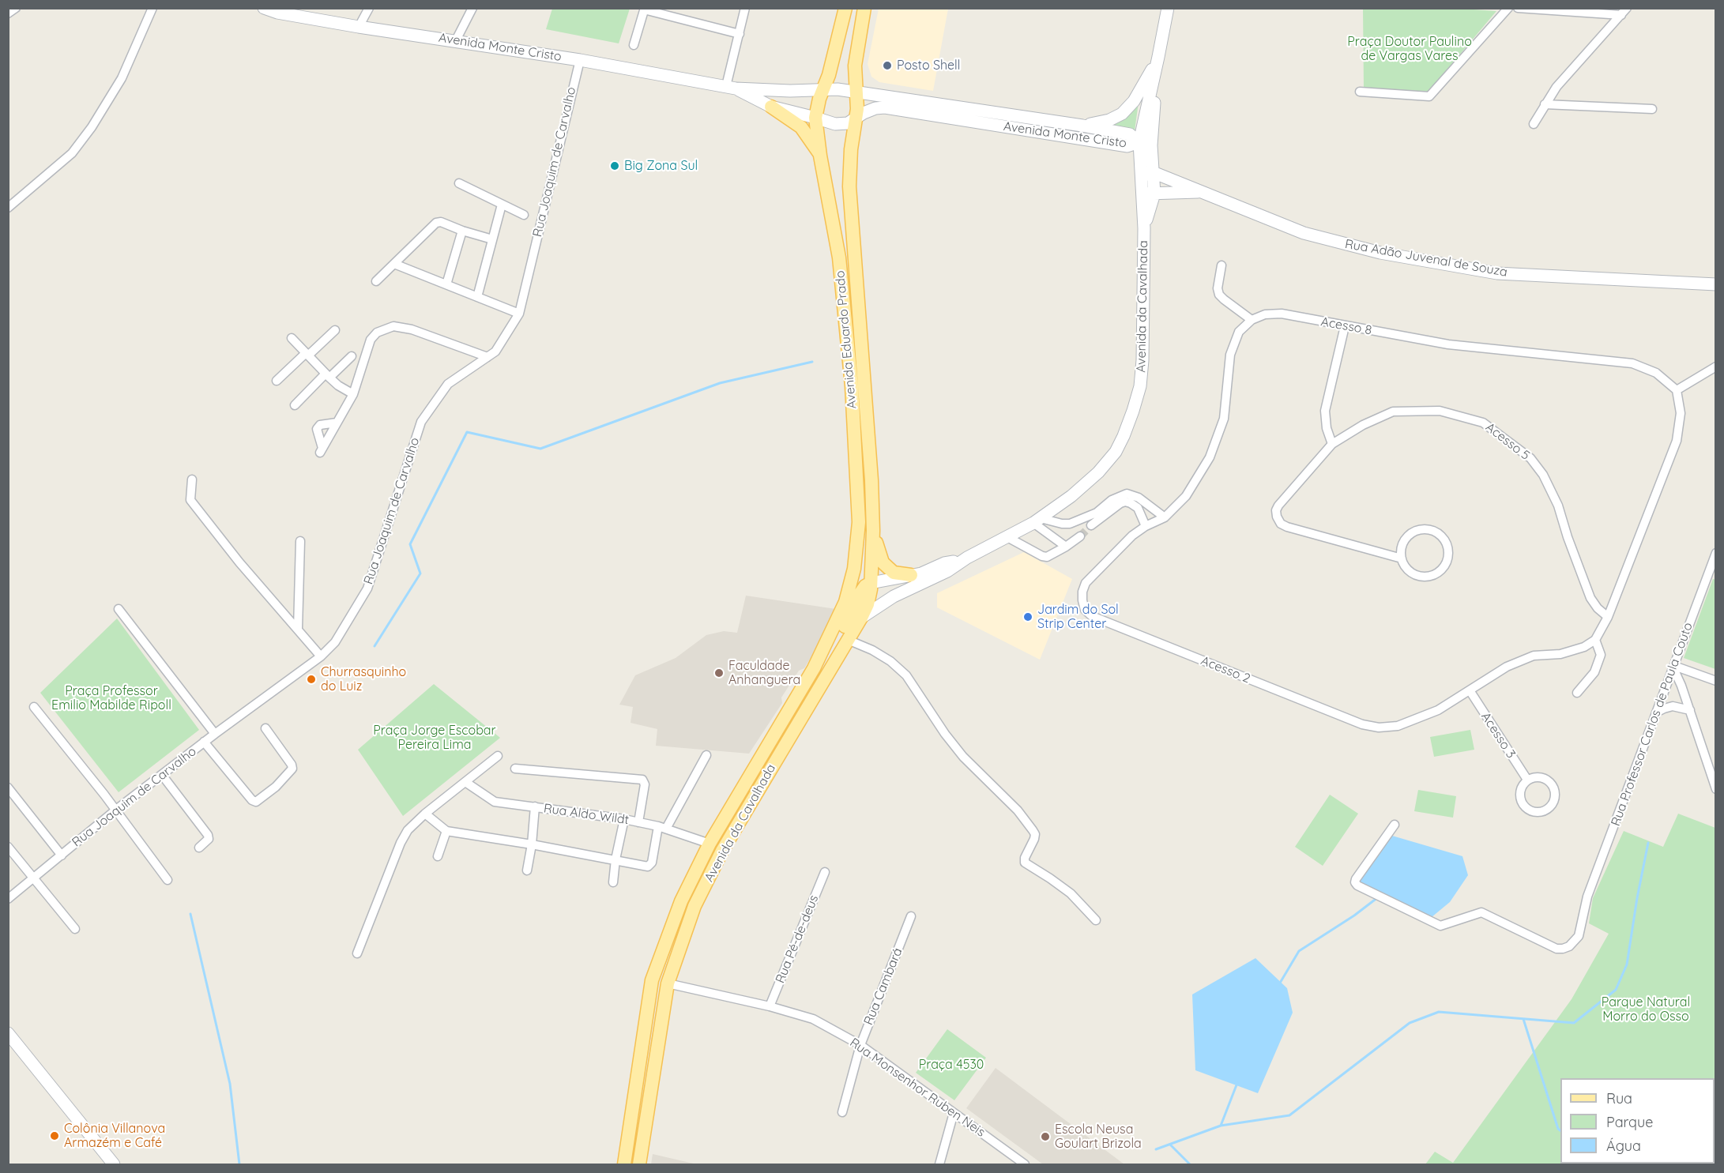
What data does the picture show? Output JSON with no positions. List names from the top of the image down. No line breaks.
{"streets":{"main road":["Avenida Monte Cristo","Rua Adão Juvenal de Souza","Avenida da Cavalhada","Avenida Eduardo Prado"],"street":["Rua Joaquim de Carvalho","Acesso 8","Acesso 5","Acesso 2","Rua Professor Carlos de Paula Couto","Acesso 3","Rua Aldo Wildt","Rua Pé-de-deus","Rua Cambará","Rua Monsenhor Ruben Neis"]},"crossings":[["Avenida Monte Cristo","Rua Joaquim de Carvalho"],["Avenida Monte Cristo","Avenida da Cavalhada"],["Avenida Monte Cristo","Avenida Eduardo Prado"],["Rua Adão Juvenal de Souza","Avenida da Cavalhada"],["Avenida da Cavalhada","Avenida Eduardo Prado"],["Avenida da Cavalhada","Rua Aldo Wildt"],["Avenida da Cavalhada","Rua Monsenhor Ruben Neis"],["Acesso 2","Acesso 3"],["Rua Pé-de-deus","Rua Monsenhor Ruben Neis"],["Rua Cambará","Rua Monsenhor Ruben Neis"]],"parks":["Praça Doutor Paulino de Vargas Vares","Praça Professor Emilio Mabilde Ripoll","Praça Jorge Escobar Pereira Lima","Parque Natural Morro do Osso","Praça 4530"],"places":["Posto Shell","Big Zona Sul","Jardim do Sol Strip Center","Faculdade Anhanguera","Churrasquinho do Luiz","Colônia Villanova Armazém e Café","Escola Neusa Goulart Brizola"],"legend":["Rua","Parque","Água"]}
